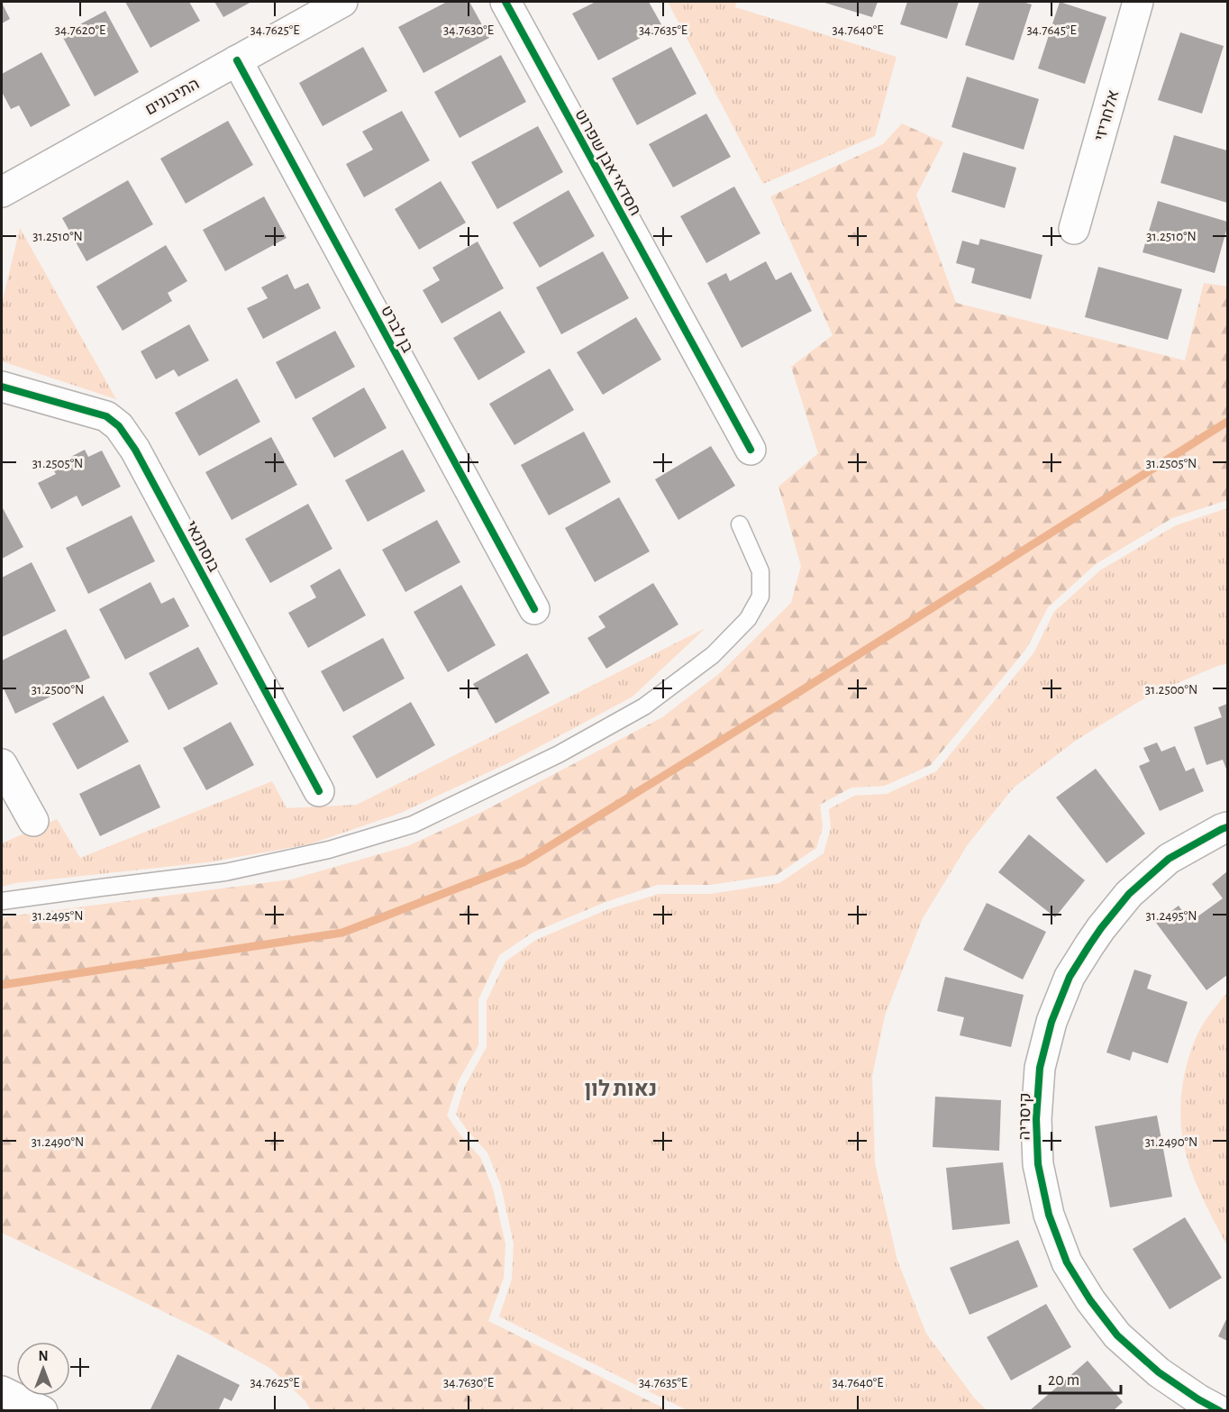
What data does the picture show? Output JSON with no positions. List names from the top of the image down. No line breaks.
{"streets":{"street":["התיבונים","אלחריזי","חסדאי אבן שפרוט","בן לברט","בוסתנאי","קיסריה"]},"crossings":[["התיבונים","בן לברט"]],"districts":["נאות לון"],"scale_bar":"20 m","north":"top","coordinates":["34.7620°E","34.7625°E","34.7630°E","34.7635°E","34.7640°E","34.7645°E","31.2510°N","31.2505°N","31.2500°N","31.2495°N","31.2490°N"]}
